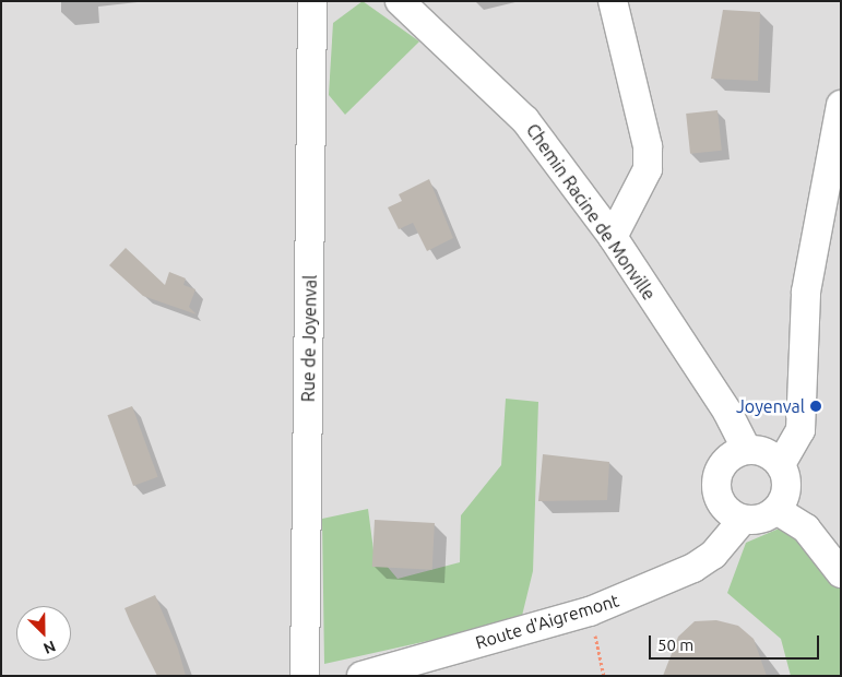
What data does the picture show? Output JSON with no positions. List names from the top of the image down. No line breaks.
{"streets":{"street":["Chemin Racine de Monville","Rue de Joyenval","Route d'Aigremont"]},"crossings":[["Chemin Racine de Monville","Route d'Aigremont"]],"places":["Joyenval"],"scale_bar":"50 m","north":"bottom right"}
